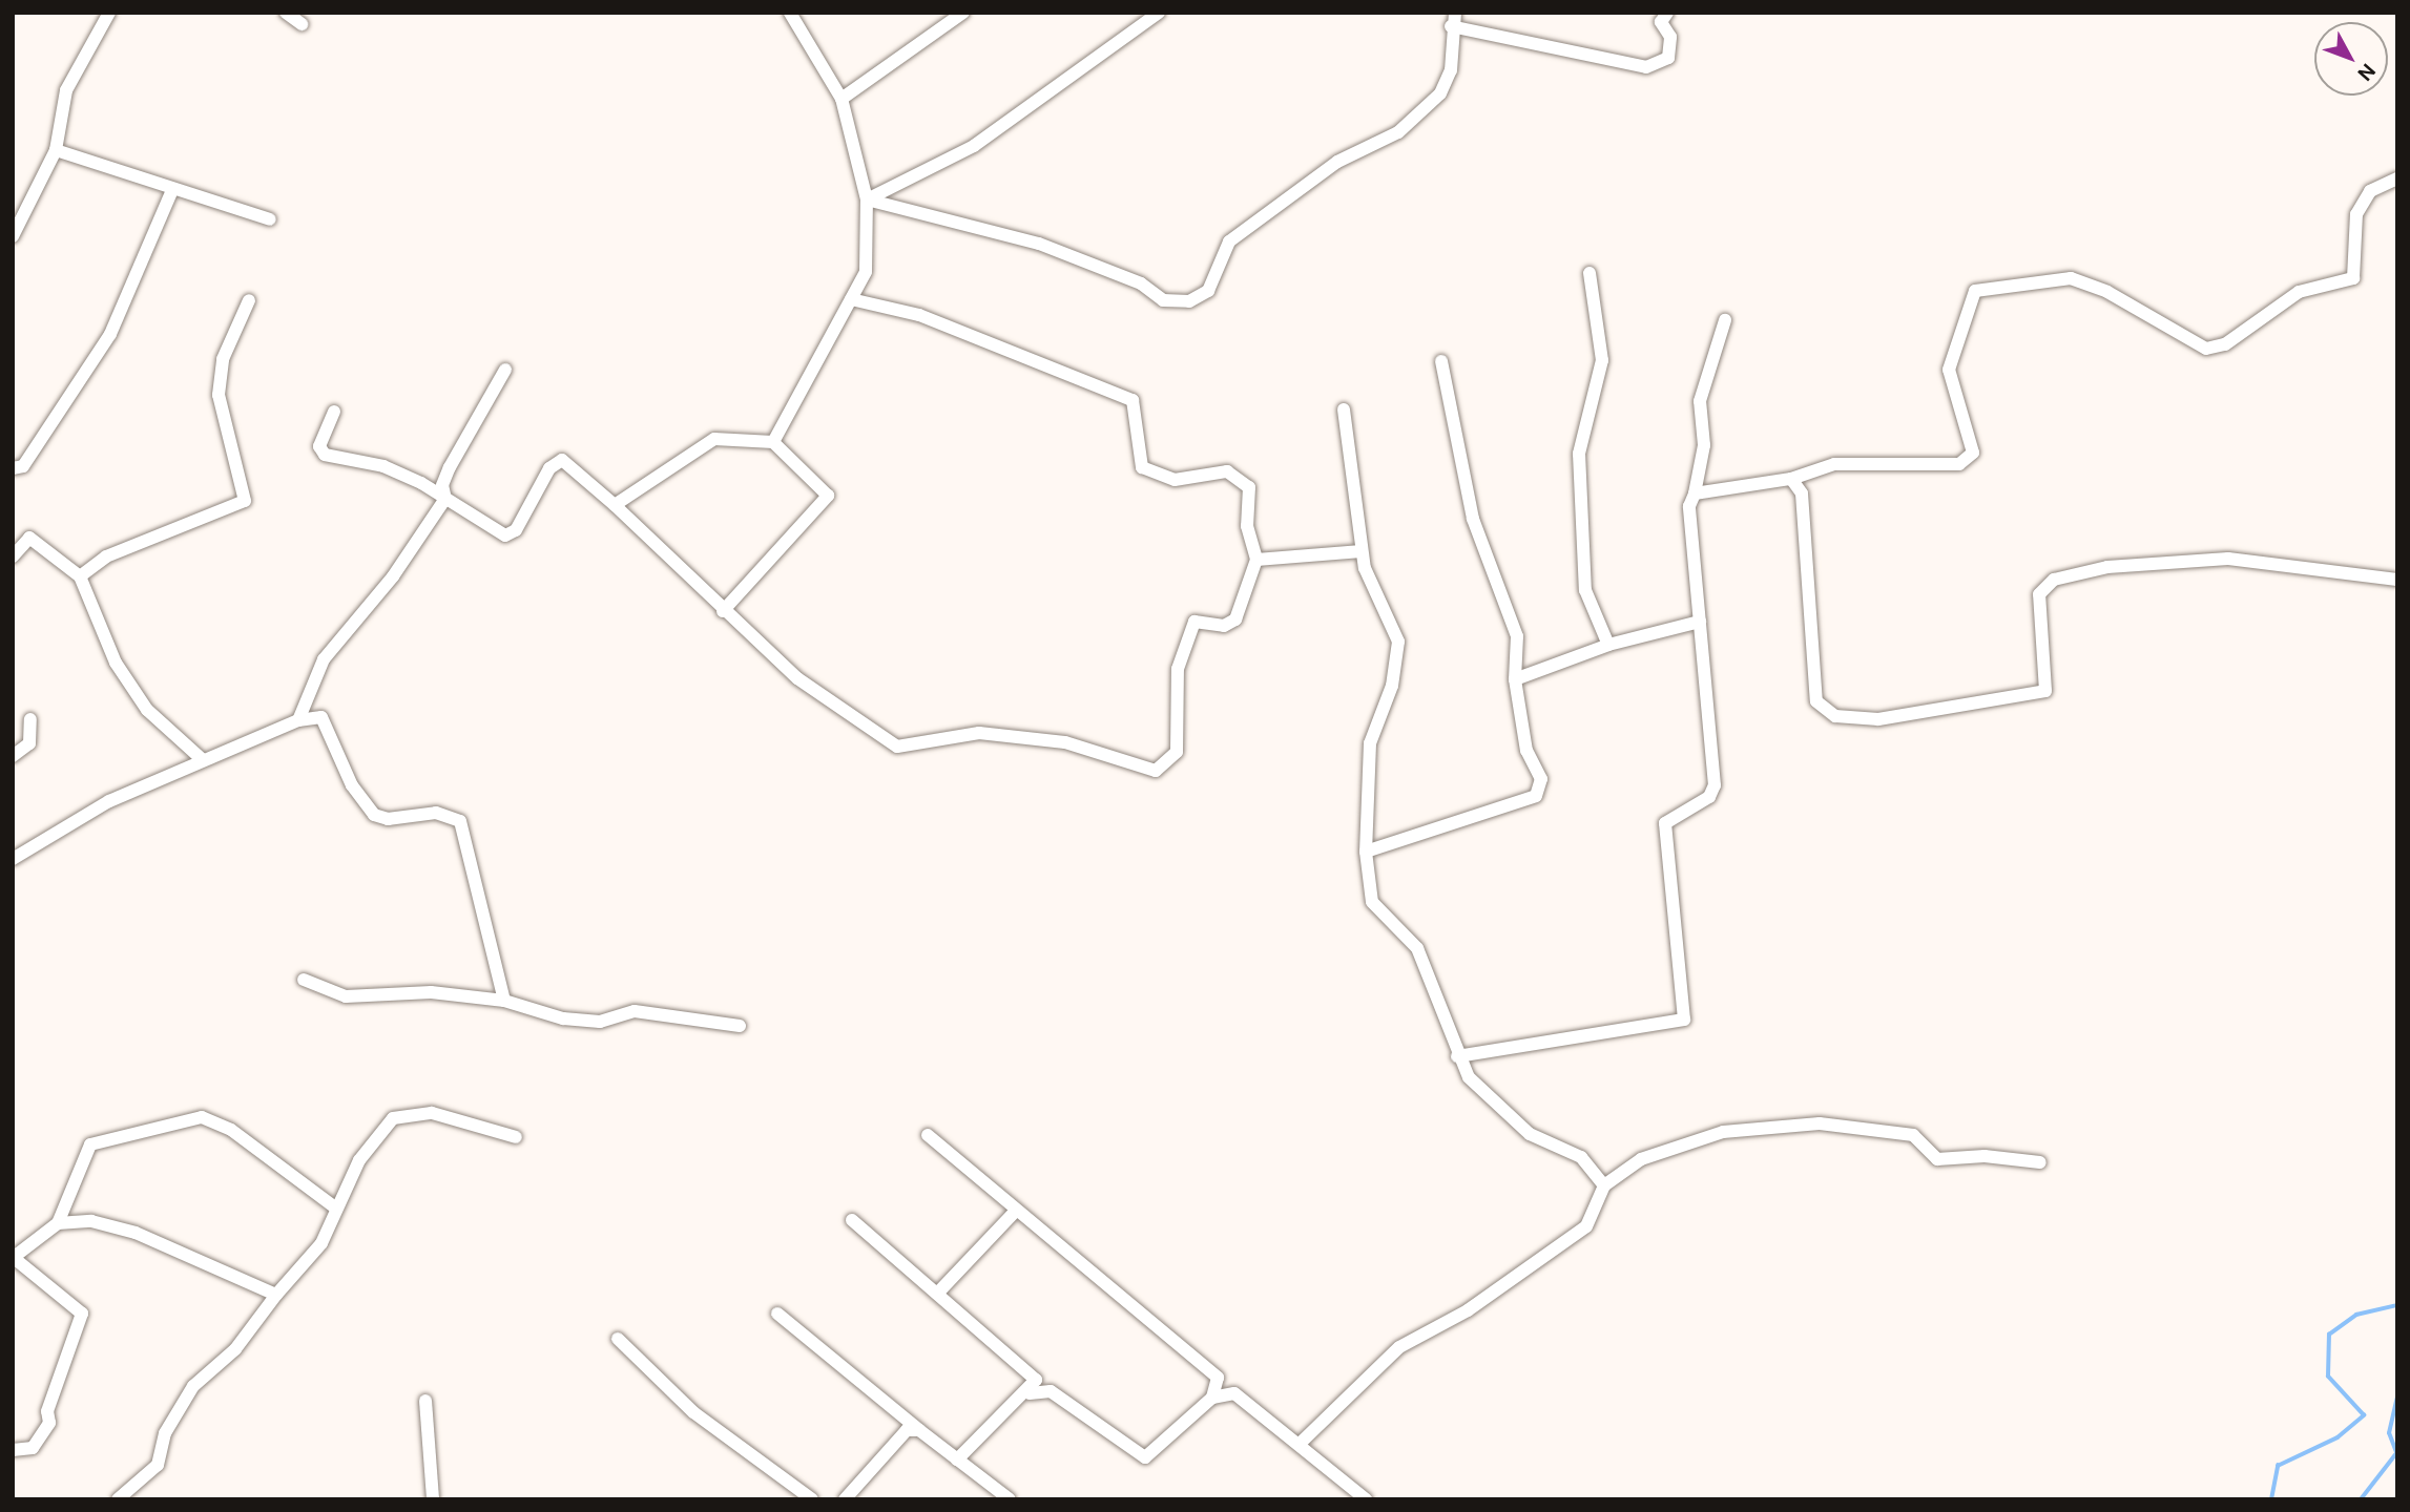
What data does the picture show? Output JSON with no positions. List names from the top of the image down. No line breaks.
{"north":"bottom right"}
